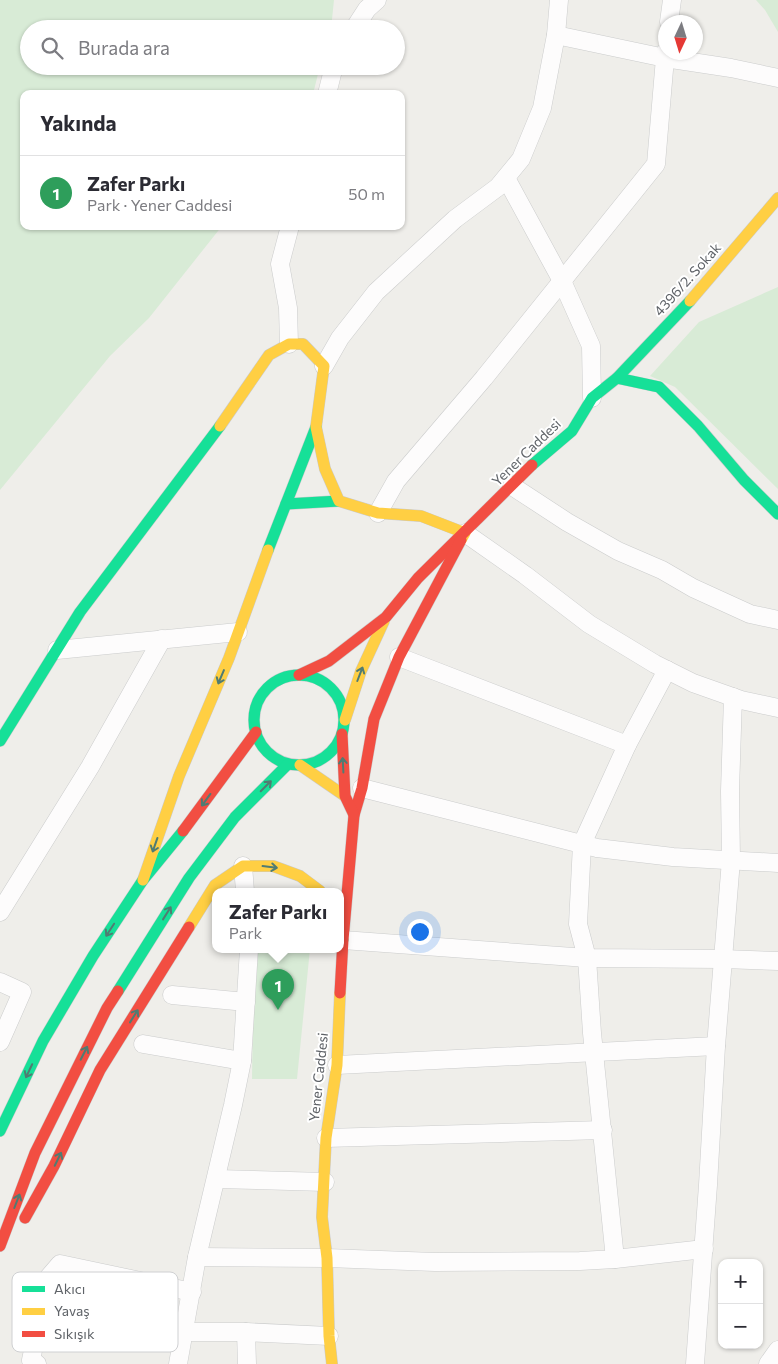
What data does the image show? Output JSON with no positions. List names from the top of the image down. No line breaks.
{"streets":{"main road":["4396/2. Sokak","Yener Caddesi"]},"crossings":[["4396/2. Sokak","Yener Caddesi"]],"legend":["Akıcı","Yavaş","Sıkışık"],"north":"bottom","page":{"search":"Burada ara","heading":"Yakında","list":[{"mark":"1","name":"Zafer Parkı","note":"Park · Yener Caddesi","value":"50 m"}],"popup":["Zafer Parkı","Park"],"pins":"1","map_buttons":["+","−"]}}
